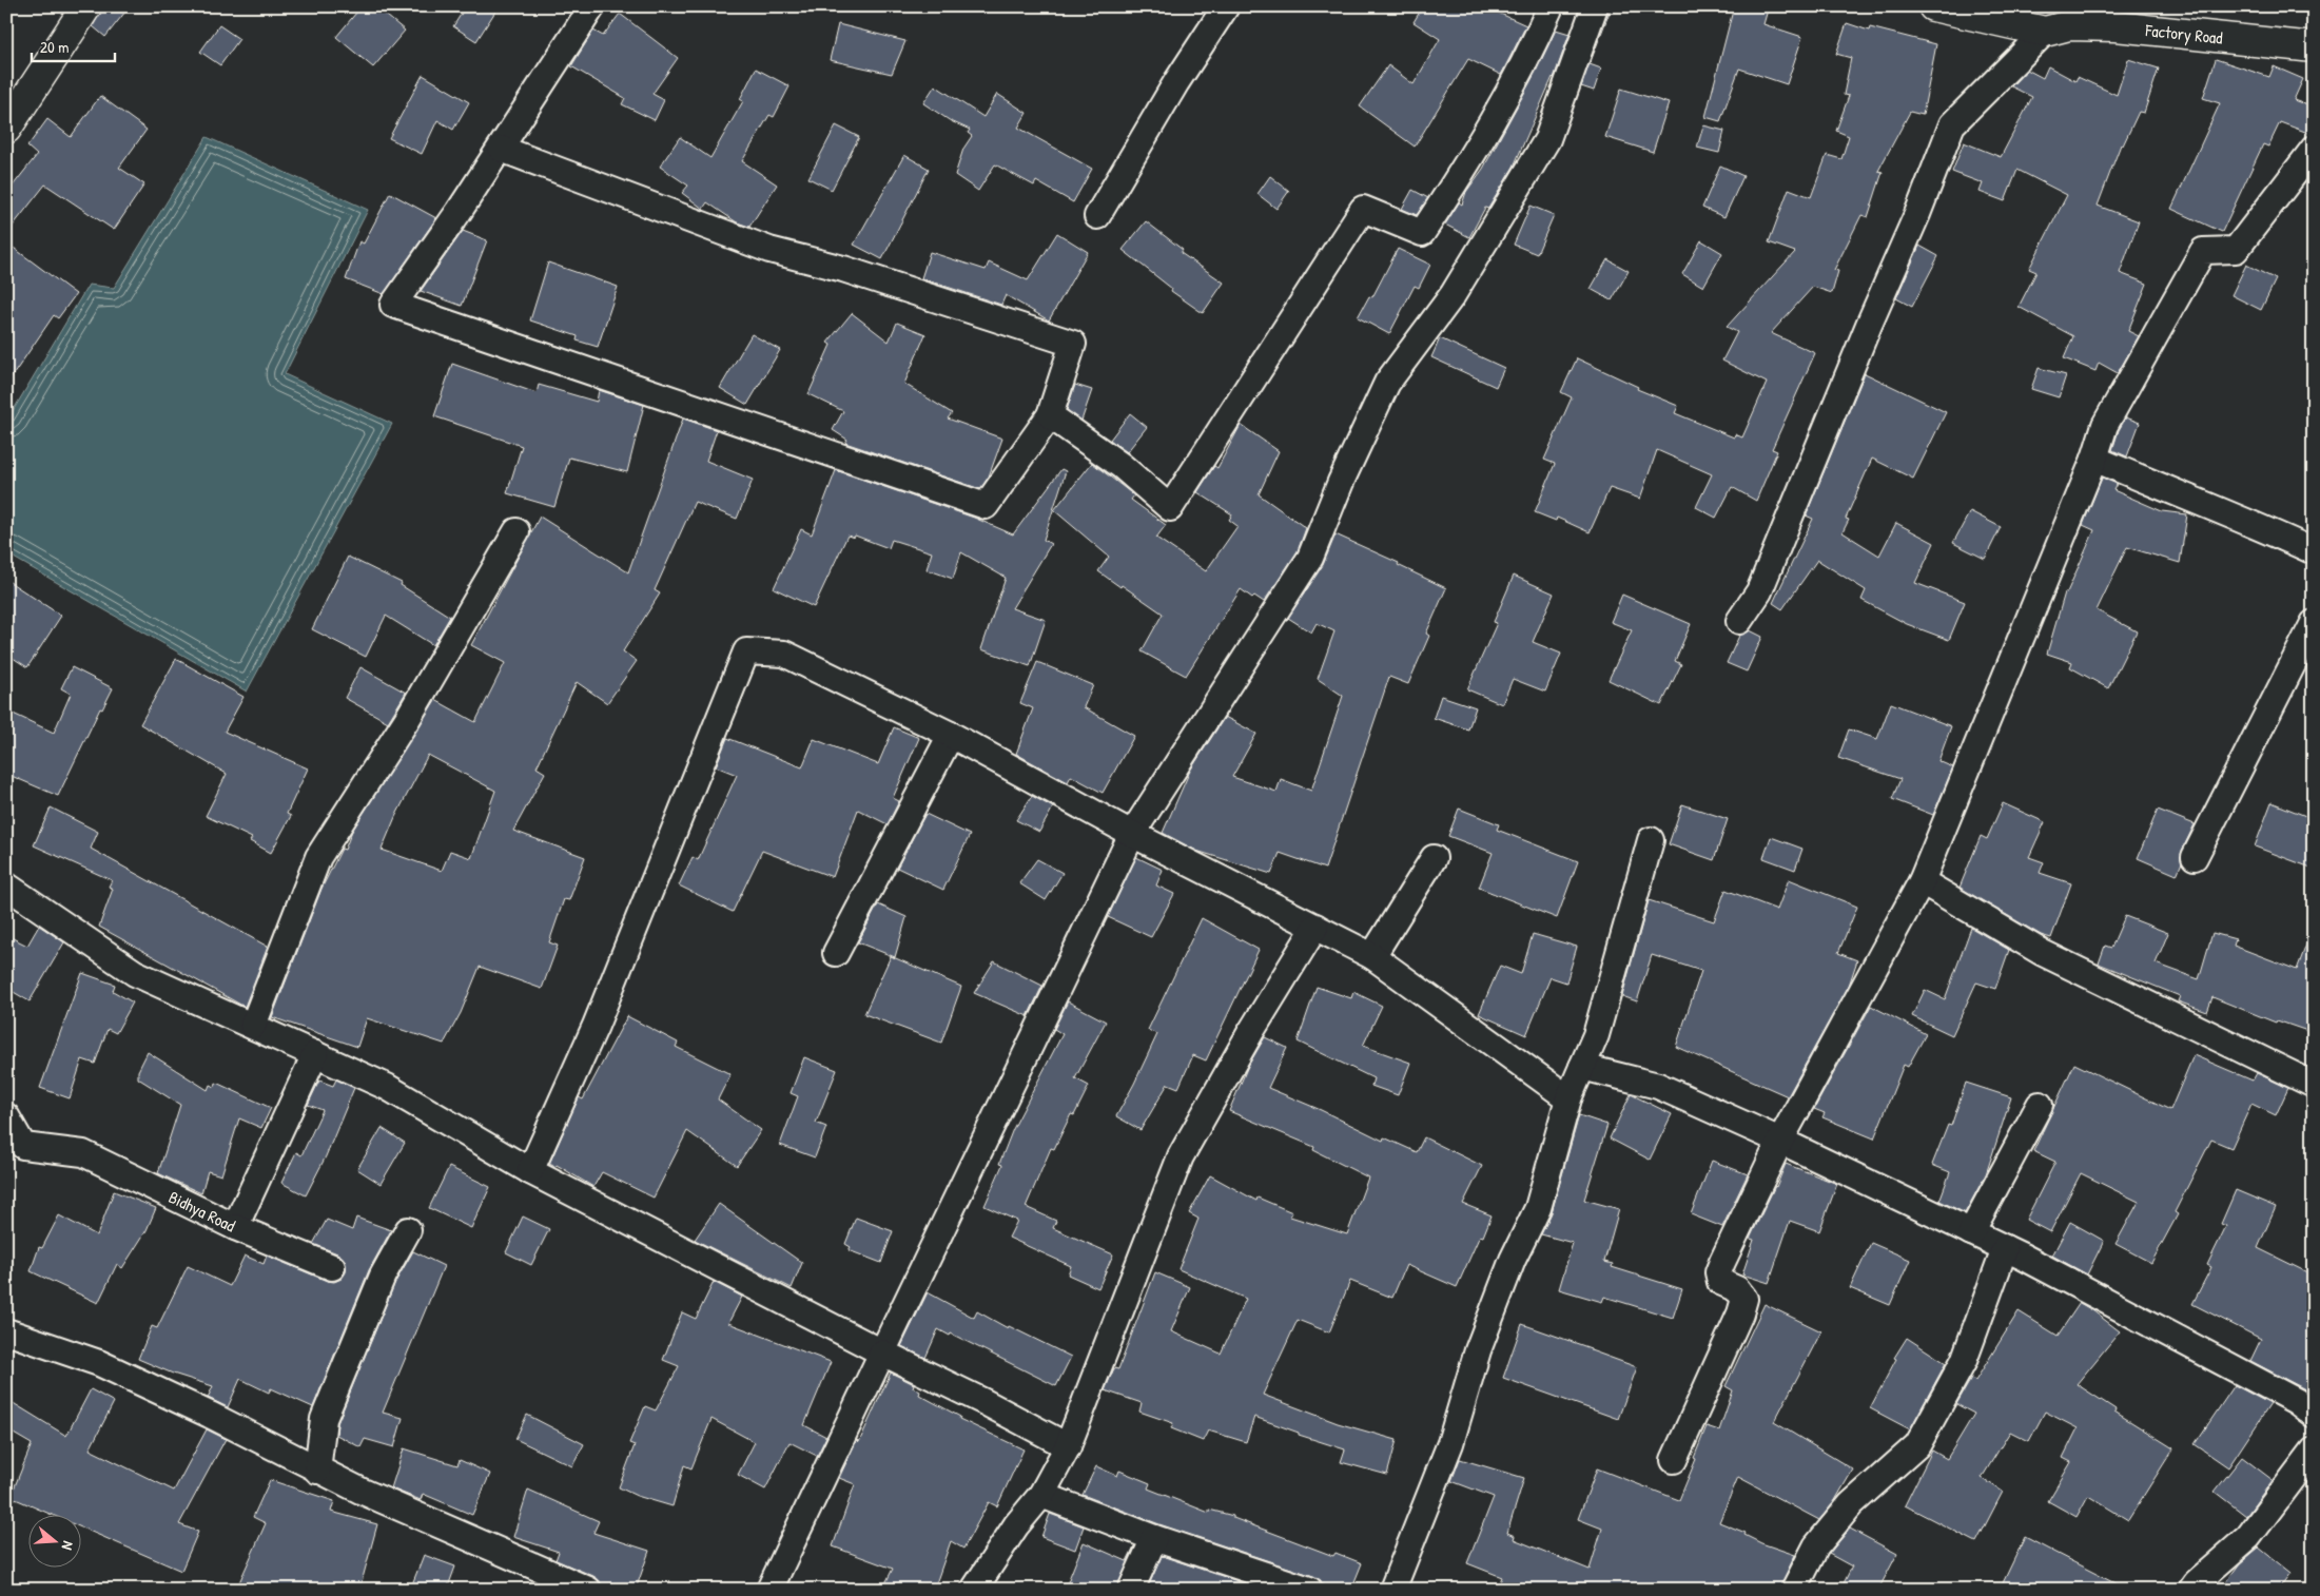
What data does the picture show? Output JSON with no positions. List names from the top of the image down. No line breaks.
{"streets":{"main road":["Factory Road"],"street":["Bidhya Road"]},"scale_bar":"20 m","north":"right"}
